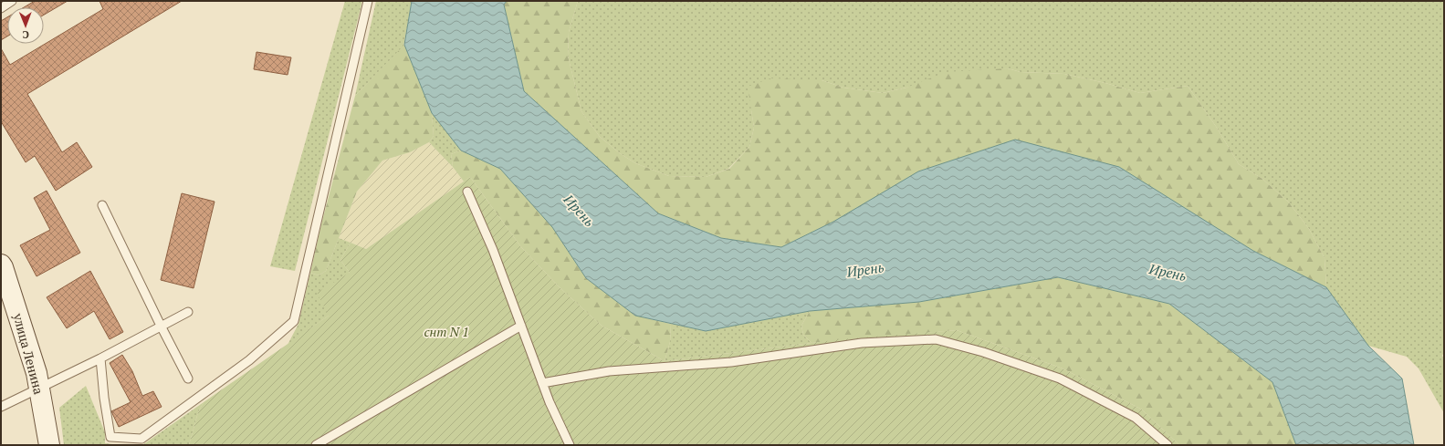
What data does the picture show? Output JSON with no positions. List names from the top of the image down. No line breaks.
{"streets":{"street":["улица Ленина"]},"water":["Ирень"],"parks":["снт N 1"],"north":"bottom"}
